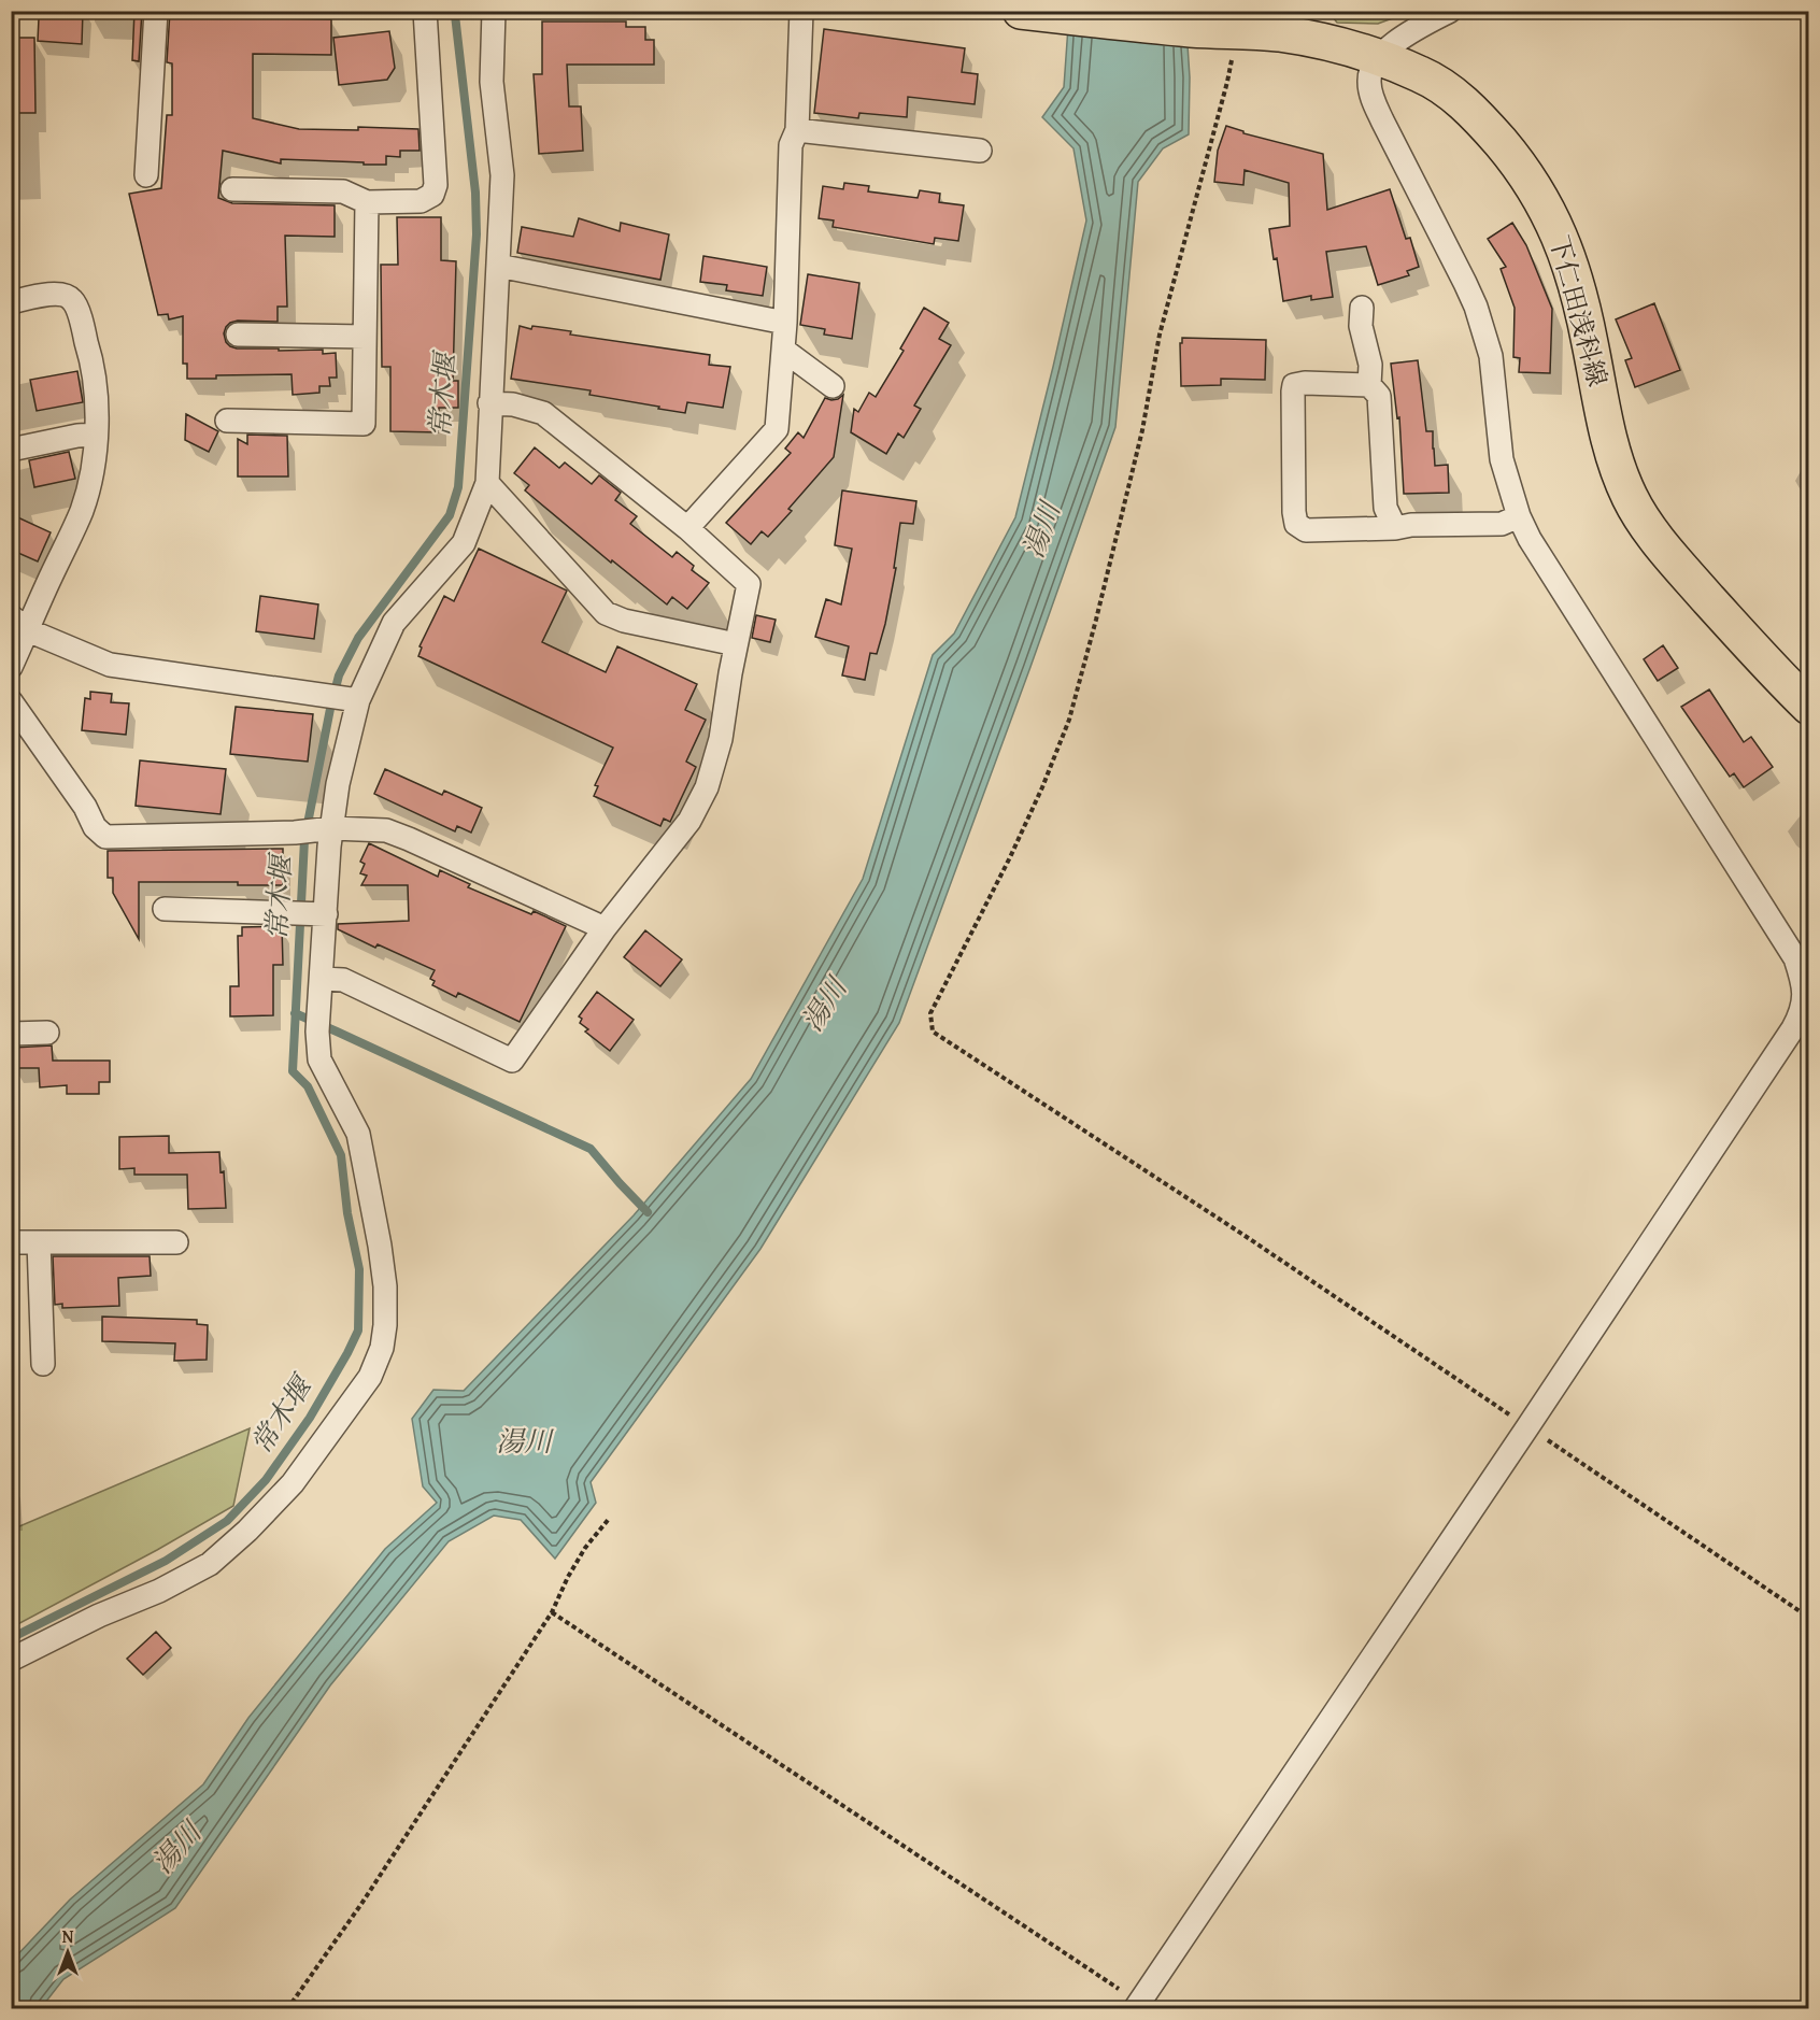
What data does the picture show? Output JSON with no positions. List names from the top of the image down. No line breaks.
{"streets":{"main road":["下仁田浅科線"]},"water":["常木堰","湯川"],"north":"top"}
